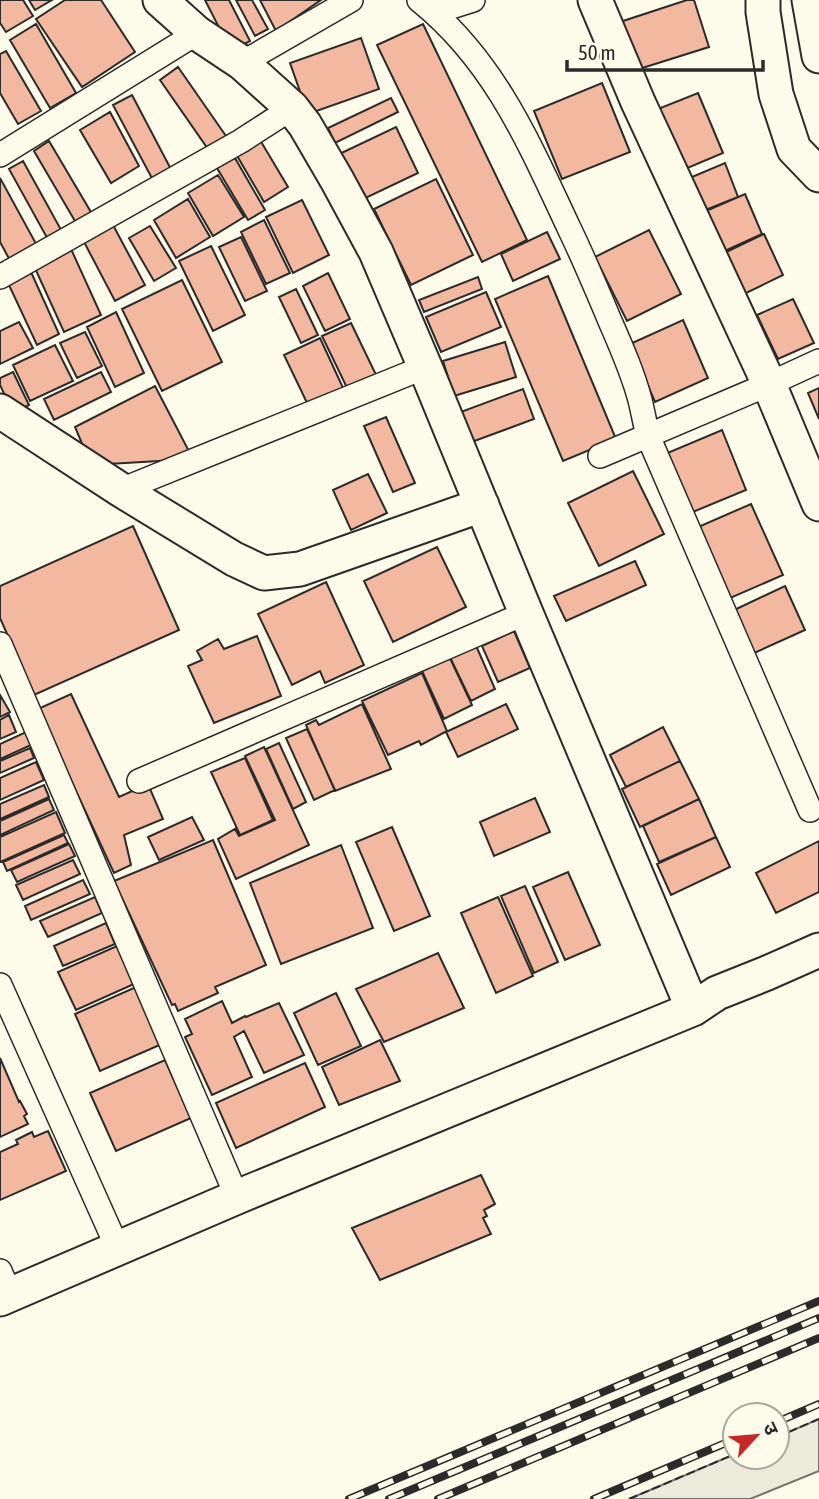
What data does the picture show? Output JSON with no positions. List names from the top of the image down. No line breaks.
{"scale_bar":"50 m","north":"top right"}
